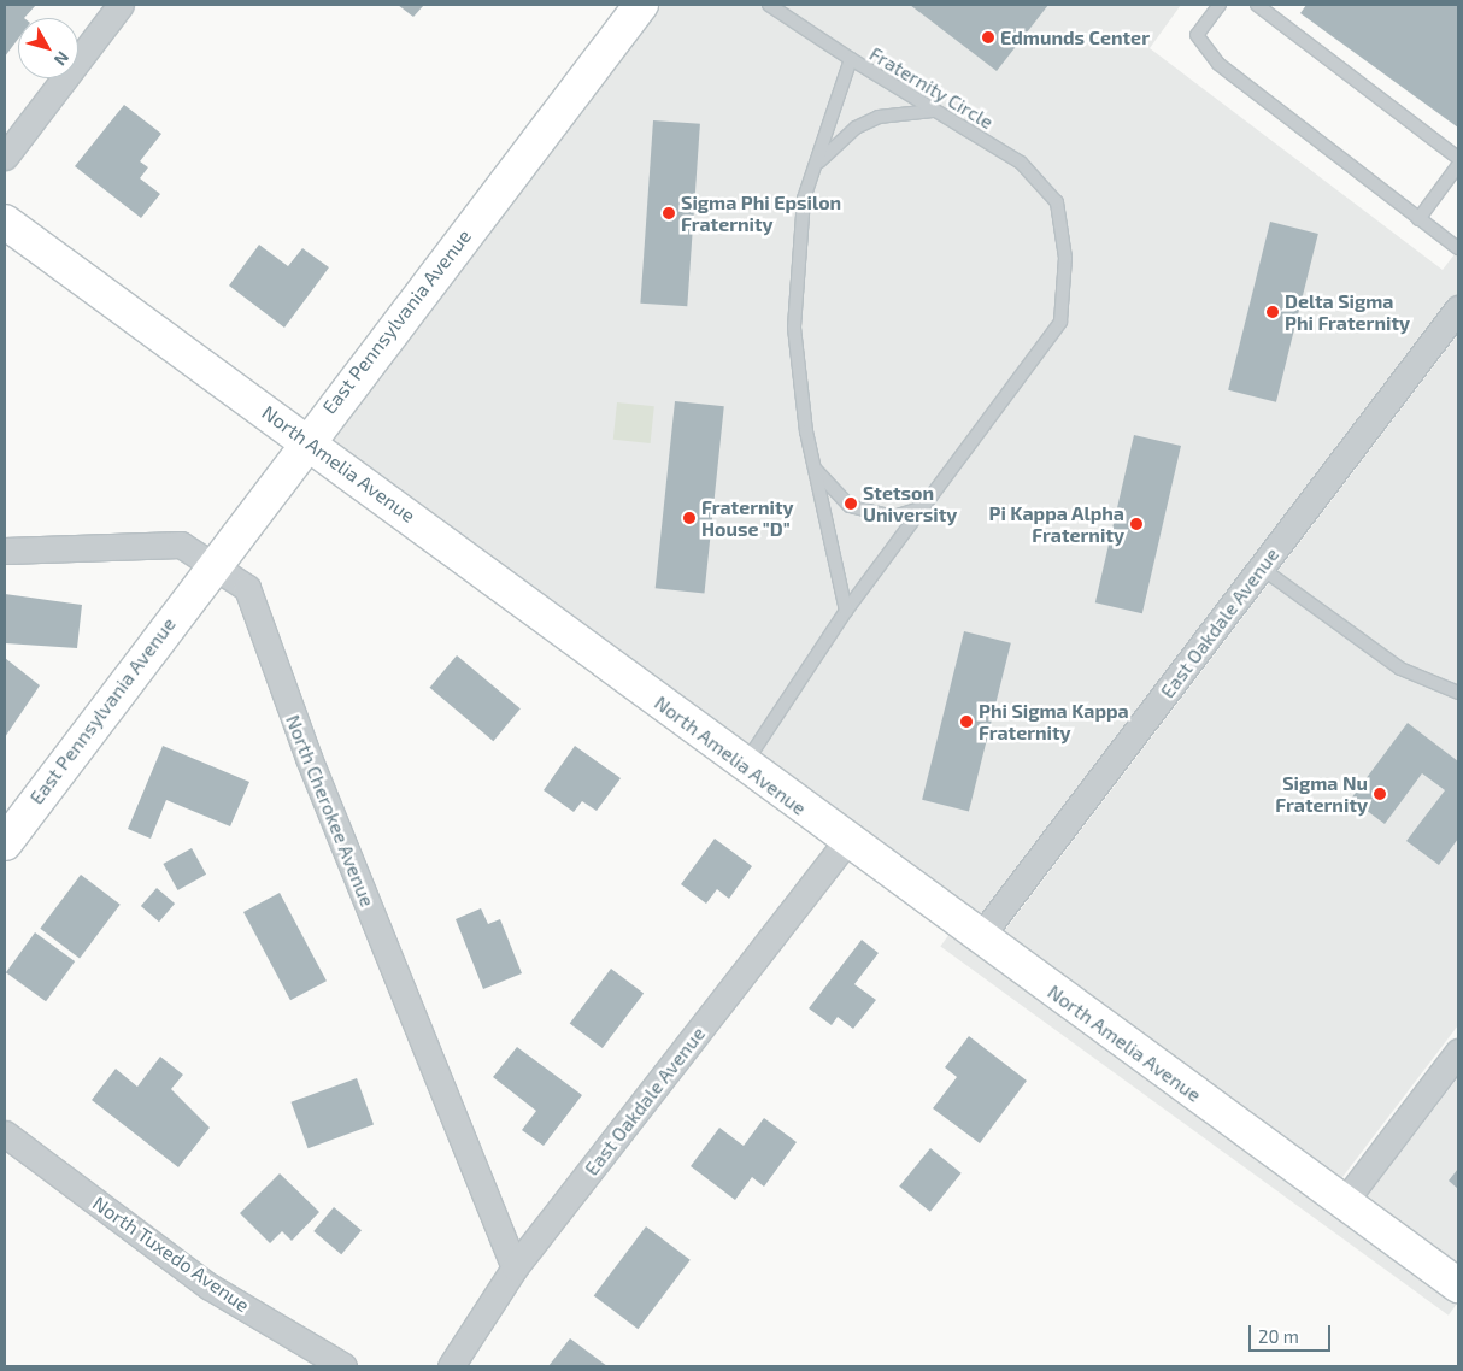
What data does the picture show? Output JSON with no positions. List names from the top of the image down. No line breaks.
{"streets":{"main road":["East Pennsylvania Avenue","North Amelia Avenue"],"street":["East Oakdale Avenue","North Cherokee Avenue","North Tuxedo Avenue"],"lane":["Fraternity Circle"]},"crossings":[["Fraternity Circle","North Amelia Avenue"],["East Pennsylvania Avenue","North Amelia Avenue"],["East Pennsylvania Avenue","North Cherokee Avenue"],["North Amelia Avenue","East Oakdale Avenue"],["East Oakdale Avenue","North Cherokee Avenue"]],"places":["Edmunds Center","Sigma Phi Epsilon Fraternity","Delta Sigma Phi Fraternity","Stetson University","Fraternity House \"D\"","Pi Kappa Alpha Fraternity","Phi Sigma Kappa Fraternity","Sigma Nu Fraternity"],"scale_bar":"20 m","north":"bottom right"}
